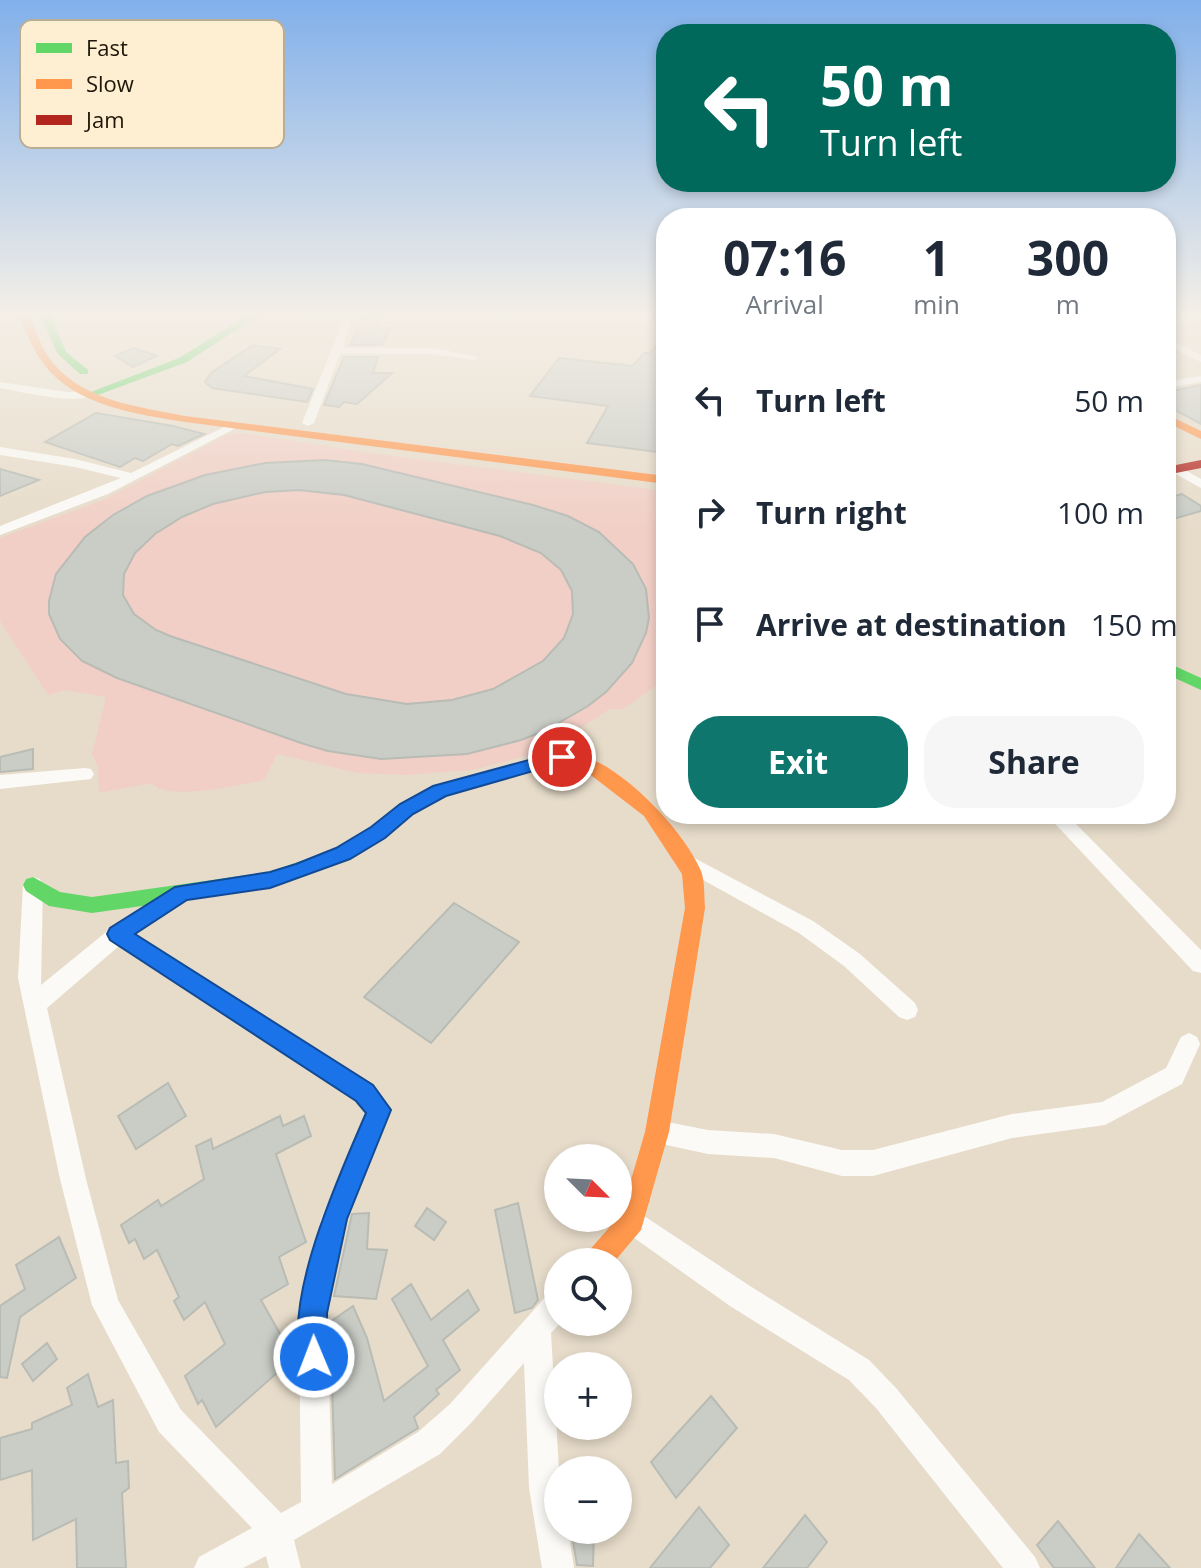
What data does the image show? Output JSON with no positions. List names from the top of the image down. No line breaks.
{"legend":["Fast","Slow","Jam"],"north":"bottom right","page":{"turn":["50 m","Turn left"],"eta":["07:16","Arrival","1","min","300","m"],"list":[{"name":"Turn left","value":"50 m"},{"name":"Turn right","value":"100 m"},{"name":"Arrive at destination","value":"150 m"}],"buttons":["Exit","Share"],"map_buttons":["+","−"]}}
